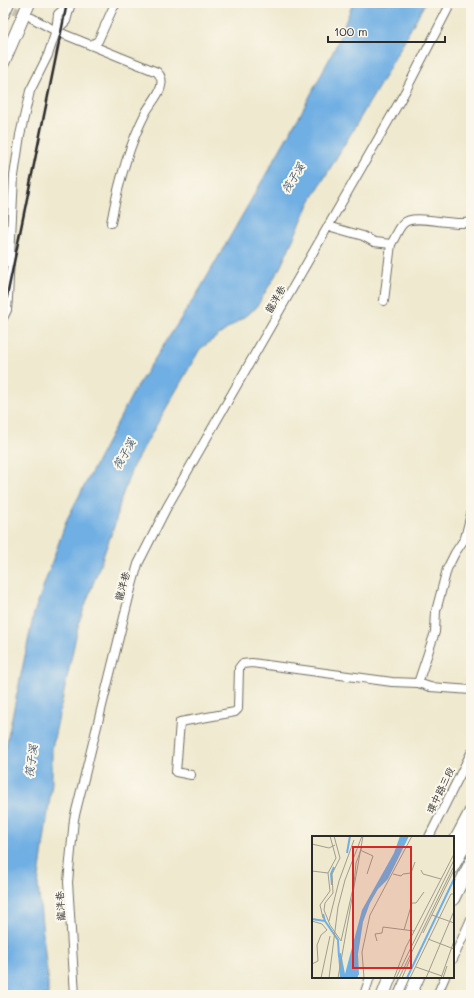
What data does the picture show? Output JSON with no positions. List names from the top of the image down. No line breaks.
{"streets":{"street":["龍洋巷","環中路三段"]},"water":["筏子溪"],"scale_bar":"100 m"}
